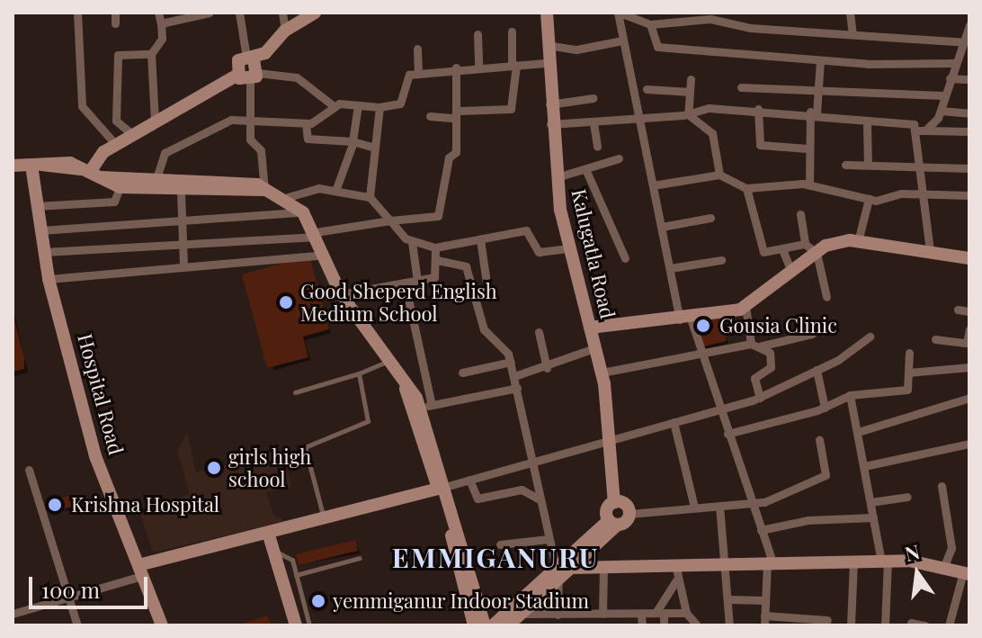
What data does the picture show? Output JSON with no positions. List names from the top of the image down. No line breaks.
{"streets":{"street":["Kalugatla Road","Hospital Road"]},"districts":["EMMIGANURU"],"places":["Good Sheperd English Medium School","Gousia Clinic","girls high school","Krishna Hospital","yemmiganur Indoor Stadium"],"scale_bar":"100 m","north":"top"}
